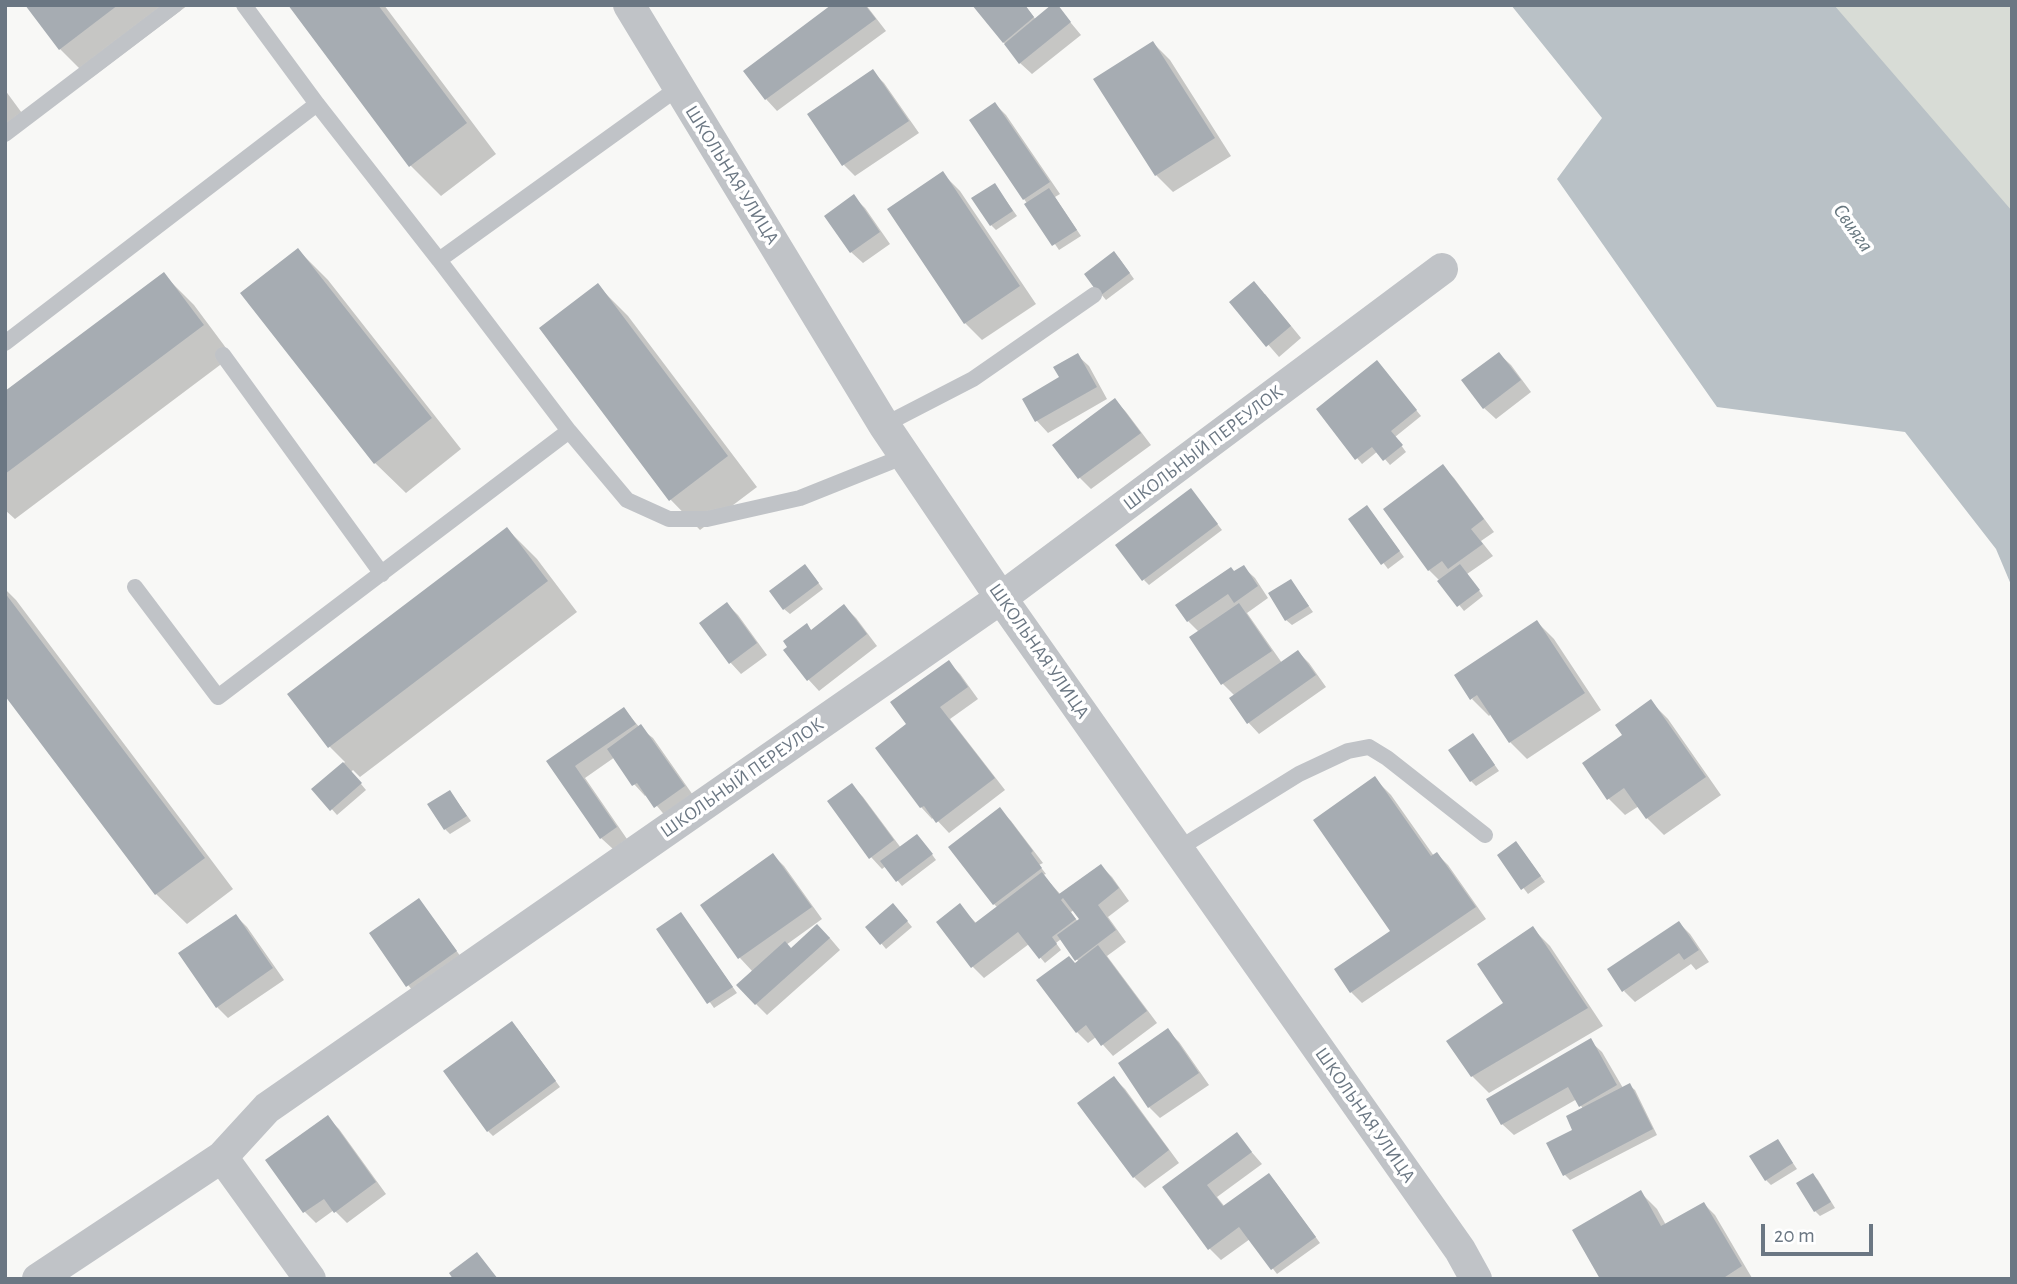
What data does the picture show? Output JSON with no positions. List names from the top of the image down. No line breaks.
{"streets":{"street":["ШКОЛЬНАЯ УЛИЦА","ШКОЛЬНЫЙ ПЕРЕУЛОК"]},"crossings":[["ШКОЛЬНАЯ УЛИЦА","ШКОЛЬНЫЙ ПЕРЕУЛОК"]],"water":["Свияга"],"scale_bar":"20 m"}
